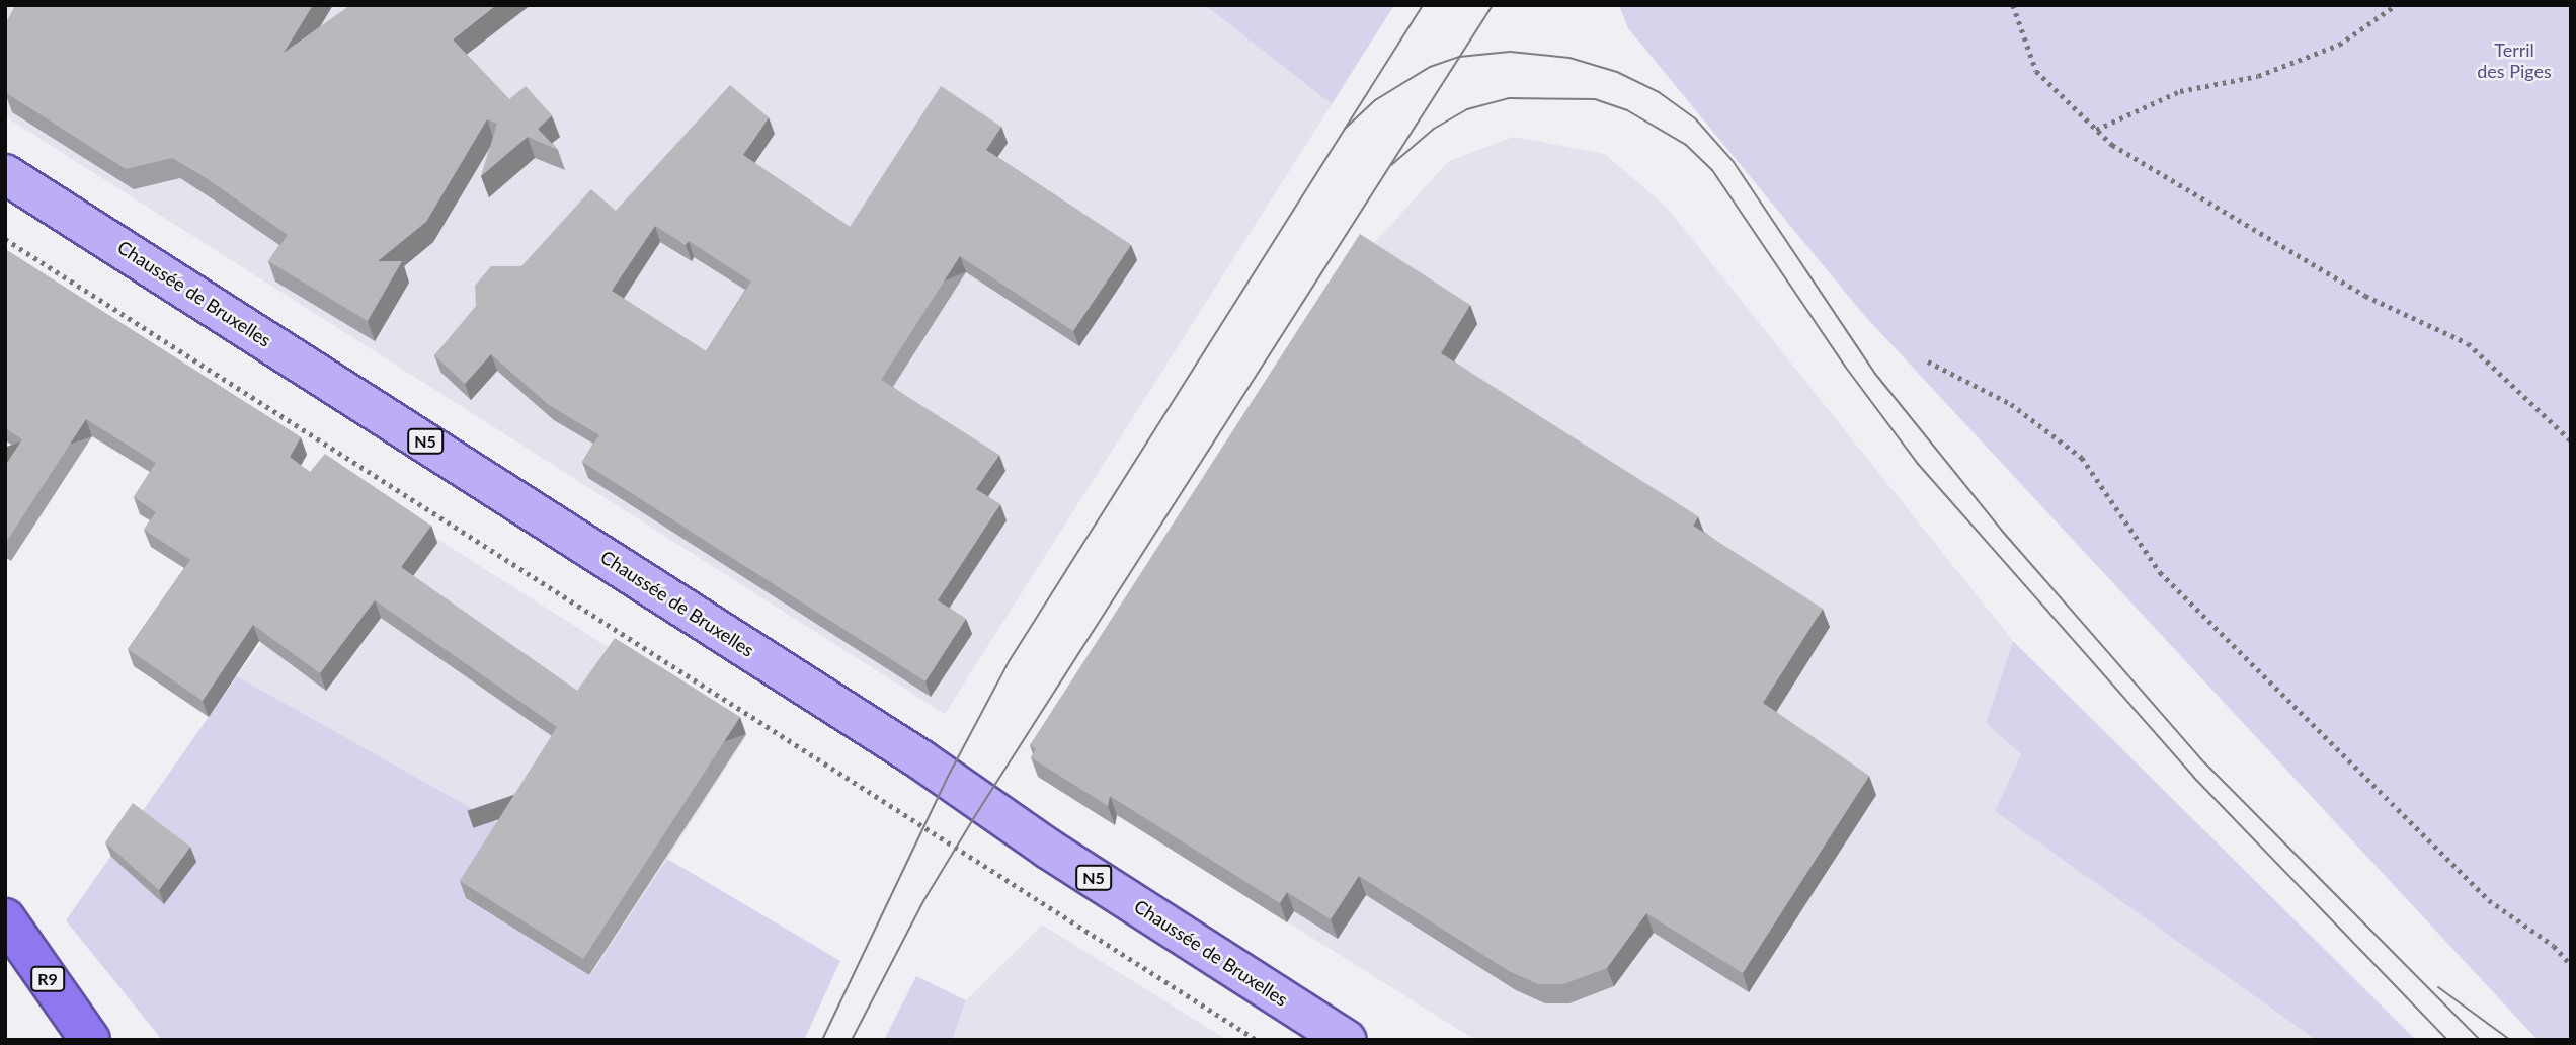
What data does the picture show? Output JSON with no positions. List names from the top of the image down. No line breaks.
{"streets":{"highway":["R9"],"main road":["Chaussée de Bruxelles","N5"]},"parks":["Terril des Piges"]}
